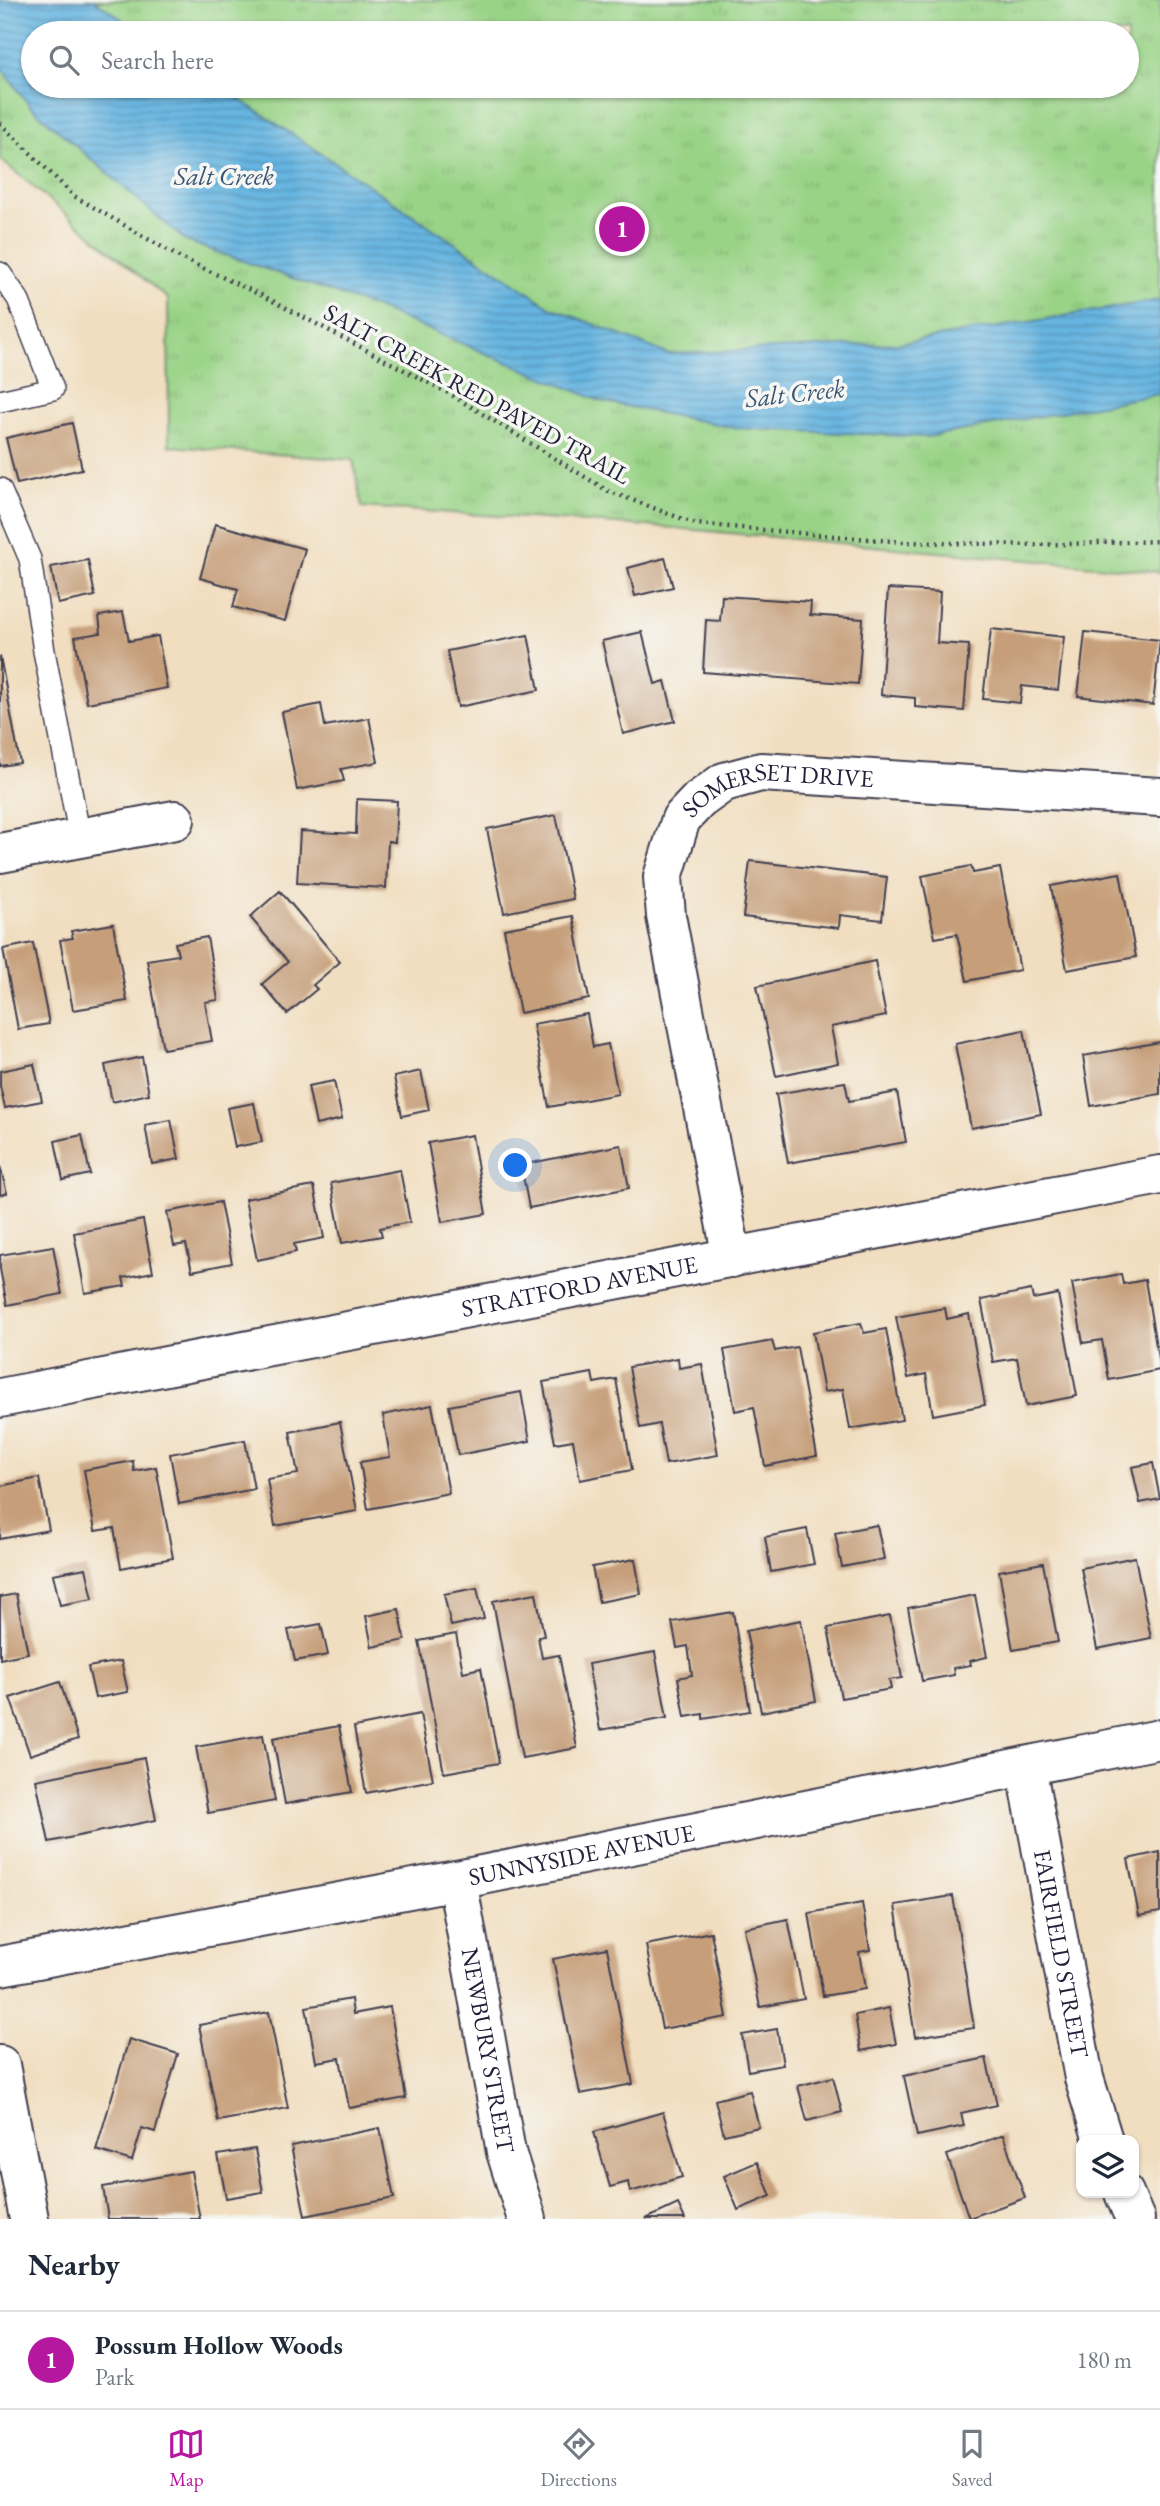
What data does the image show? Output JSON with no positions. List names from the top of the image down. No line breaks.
{"streets":{"street":["SOMERSET DRIVE","STRATFORD AVENUE","SUNNYSIDE AVENUE","FAIRFIELD STREET","NEWBURY STREET"],"path":["SALT CREEK RED PAVED TRAIL"]},"crossings":[["SOMERSET DRIVE","STRATFORD AVENUE"],["SUNNYSIDE AVENUE","FAIRFIELD STREET"],["SUNNYSIDE AVENUE","NEWBURY STREET"]],"water":["Salt Creek"],"page":{"search":"Search here","pins":"1","heading":"Nearby","list":[{"mark":"1","name":"Possum Hollow Woods","note":"Park","value":"180 m"}],"nav":["Map","Directions","Saved"]}}
